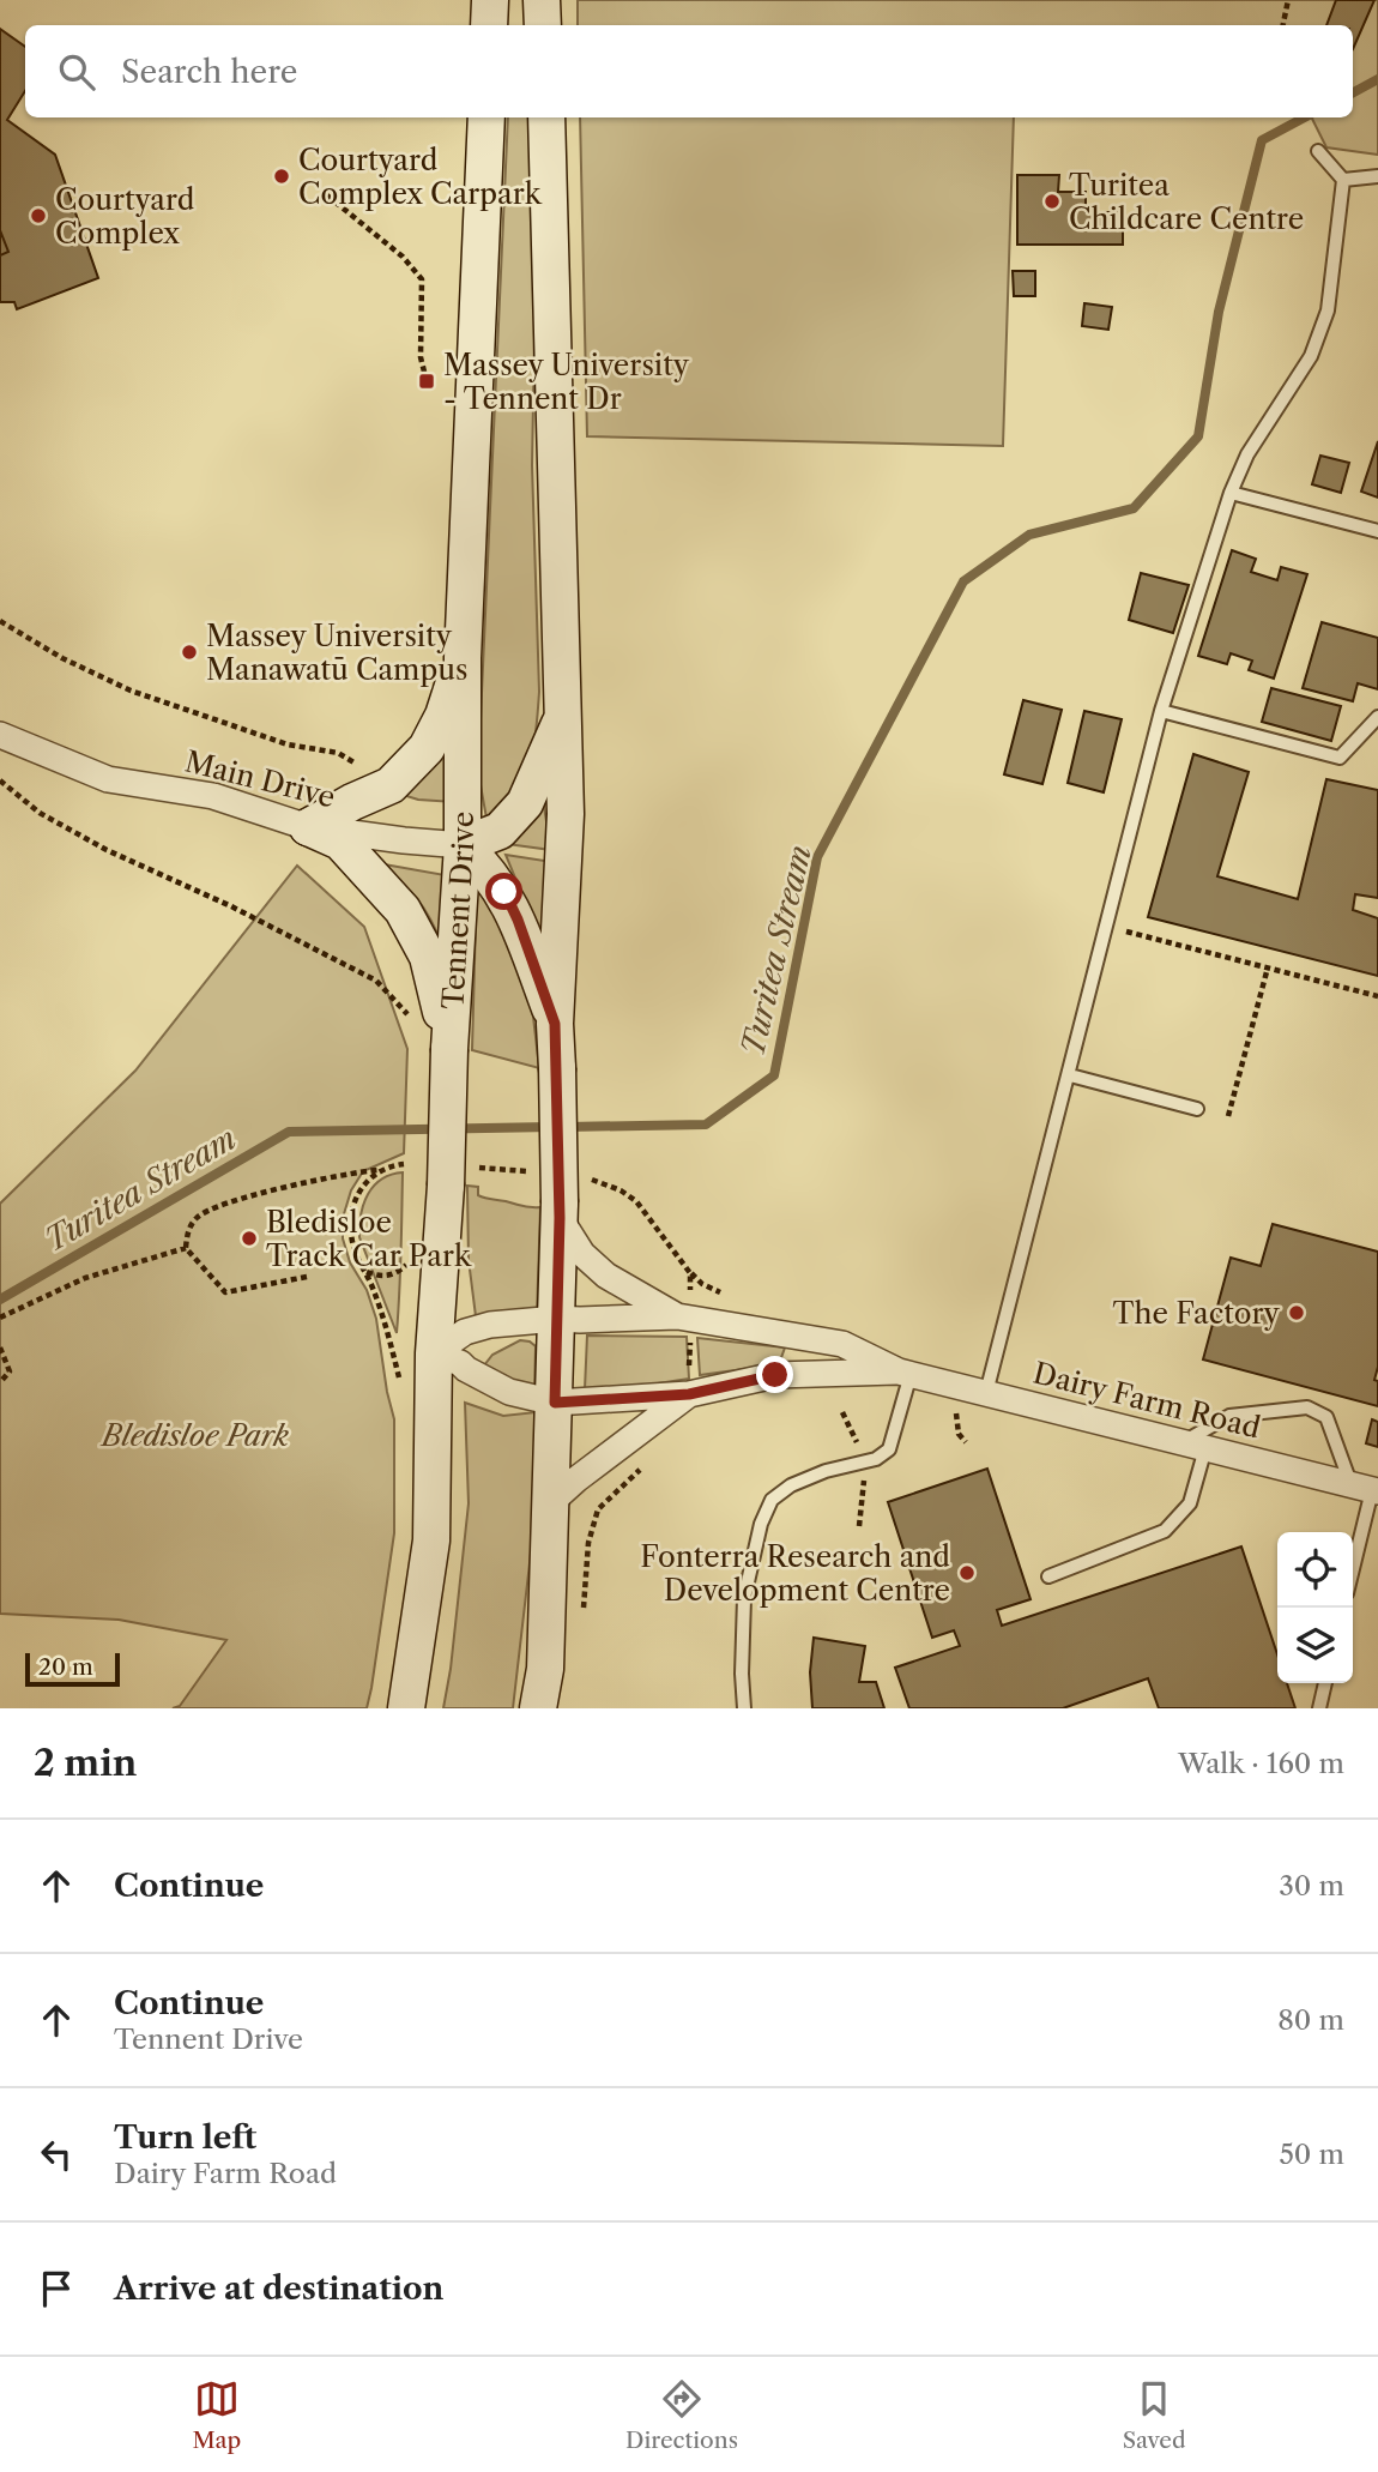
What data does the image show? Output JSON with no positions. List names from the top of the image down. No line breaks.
{"streets":{"main road":["Tennent Drive"],"street":["Main Drive","Dairy Farm Road"]},"crossings":[["Main Drive","Tennent Drive"],["Tennent Drive","Dairy Farm Road"]],"water":["Turitea Stream"],"parks":["Bledisloe Park"],"places":{"other":["Courtyard Complex Carpark","Turitea Childcare Centre","Courtyard Complex","Massey University Manawatū Campus","Bledisloe Track Car Park","The Factory","Fonterra Research and Development Centre"],"transit":["Massey University - Tennent Dr"]},"scale_bar":"20 m","page":{"search":"Search here","scale":"20 m","heading":["2 min","Walk · 160 m"],"list":[["Continue","30 m"],["Continue","Tennent Drive","80 m"],["Turn left","Dairy Farm Road","50 m"],"Arrive at destination"],"nav":["Map","Directions","Saved"]}}
